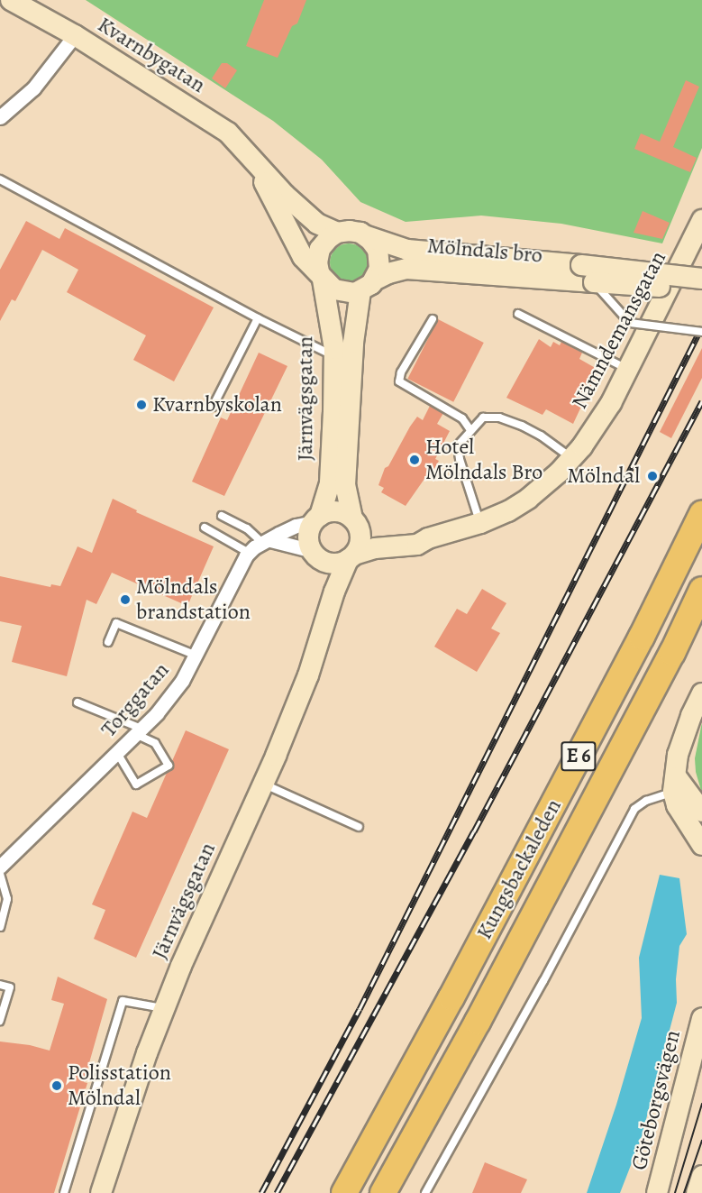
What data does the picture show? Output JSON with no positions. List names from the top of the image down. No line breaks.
{"streets":{"highway":["E 6","Kungsbackaleden"],"street":["Kvarnbygatan","Mölndals bro","Nämndemansgatan","Järnvägsgatan","Torggatan","Göteborgsvägen"]},"crossings":[["Kvarnbygatan","Mölndals bro"],["Kvarnbygatan","Järnvägsgatan"],["Mölndals bro","Järnvägsgatan"],["Nämndemansgatan","Järnvägsgatan"],["Nämndemansgatan","Torggatan"],["Järnvägsgatan","Torggatan"]],"places":["Kvarnbyskolan","Hotel Mölndals Bro","Mölndal","Mölndals brandstation","Polisstation Mölndal"]}
